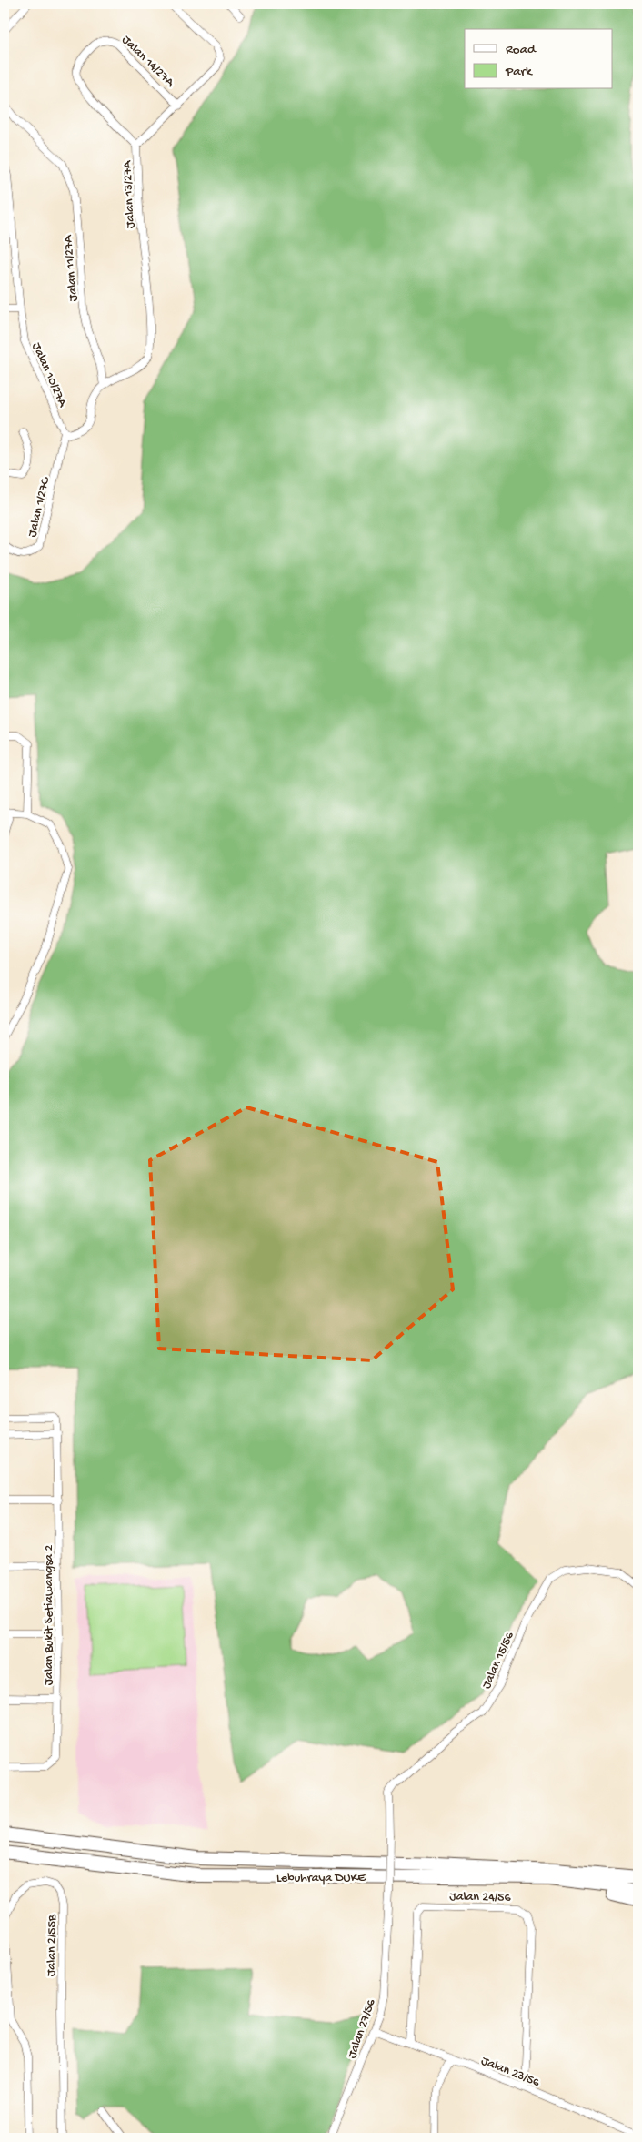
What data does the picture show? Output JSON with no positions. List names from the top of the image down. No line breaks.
{"streets":{"highway":["Lebuhraya DUKE"],"street":["Jalan 14/27A","Jalan 13/27A","Jalan 11/27A","Jalan 10/27A","Jalan 1/27C","Jalan Bukit Setiawangsa 2","Jalan 15/56","Jalan 24/56","Jalan 2/55B","Jalan 27/56","Jalan 23/56"]},"crossings":[["Jalan 14/27A","Jalan 13/27A"],["Jalan 13/27A","Jalan 11/27A"],["Jalan 10/27A","Jalan 1/27C"],["Jalan 15/56","Jalan 27/56"],["Jalan 24/56","Jalan 23/56"],["Jalan 27/56","Jalan 23/56"]],"legend":["Road","Park"]}
